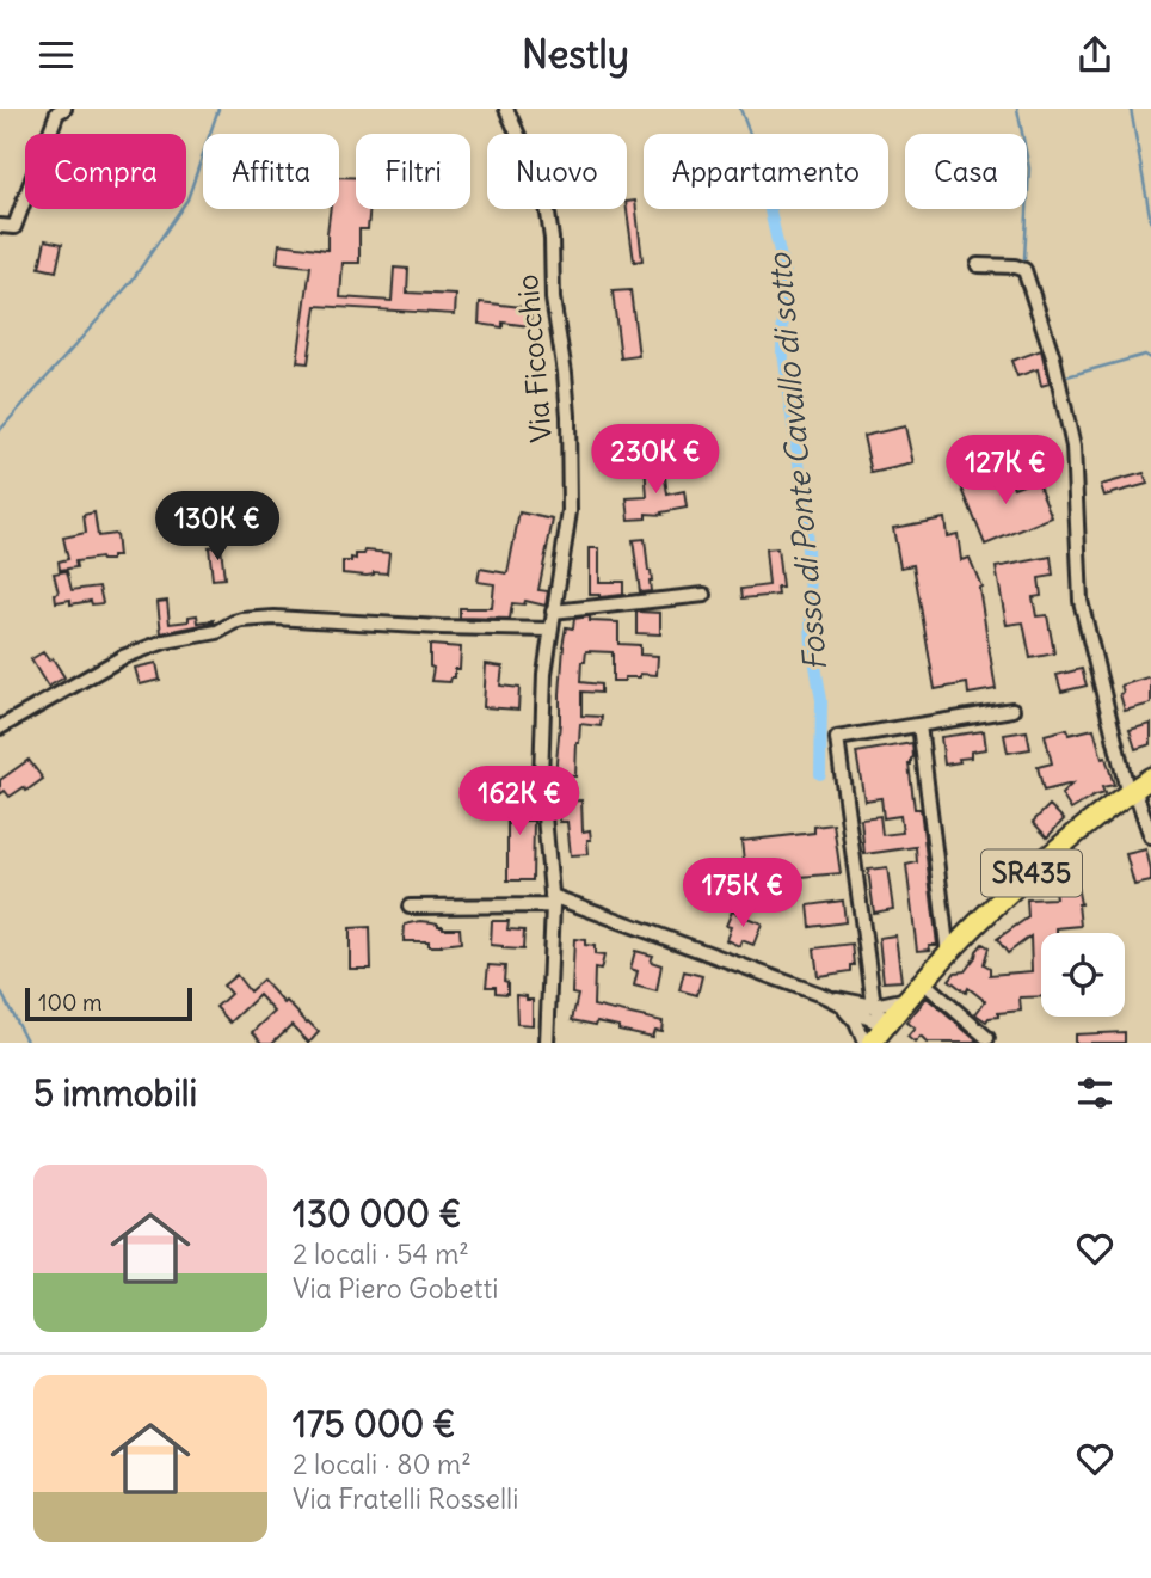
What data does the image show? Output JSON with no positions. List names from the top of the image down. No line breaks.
{"streets":{"main road":["SR435"],"street":["Via Ficocchio"]},"water":["Fosso di Ponte Cavallo di sotto"],"scale_bar":"100 m","page":{"header":"Nestly","chip":["Compra","Affitta","Filtri","Nuovo","Appartamento","Casa"],"price":["230K €","127K €","130K €","162K €","175K €"],"scale":"100 m","heading":"5 immobili","list":[{"name":"130 000 €","note":"2 locali · 54 m² · Via Piero Gobetti"},{"name":"175 000 €","note":"2 locali · 80 m² · Via Fratelli Rosselli"}]}}
